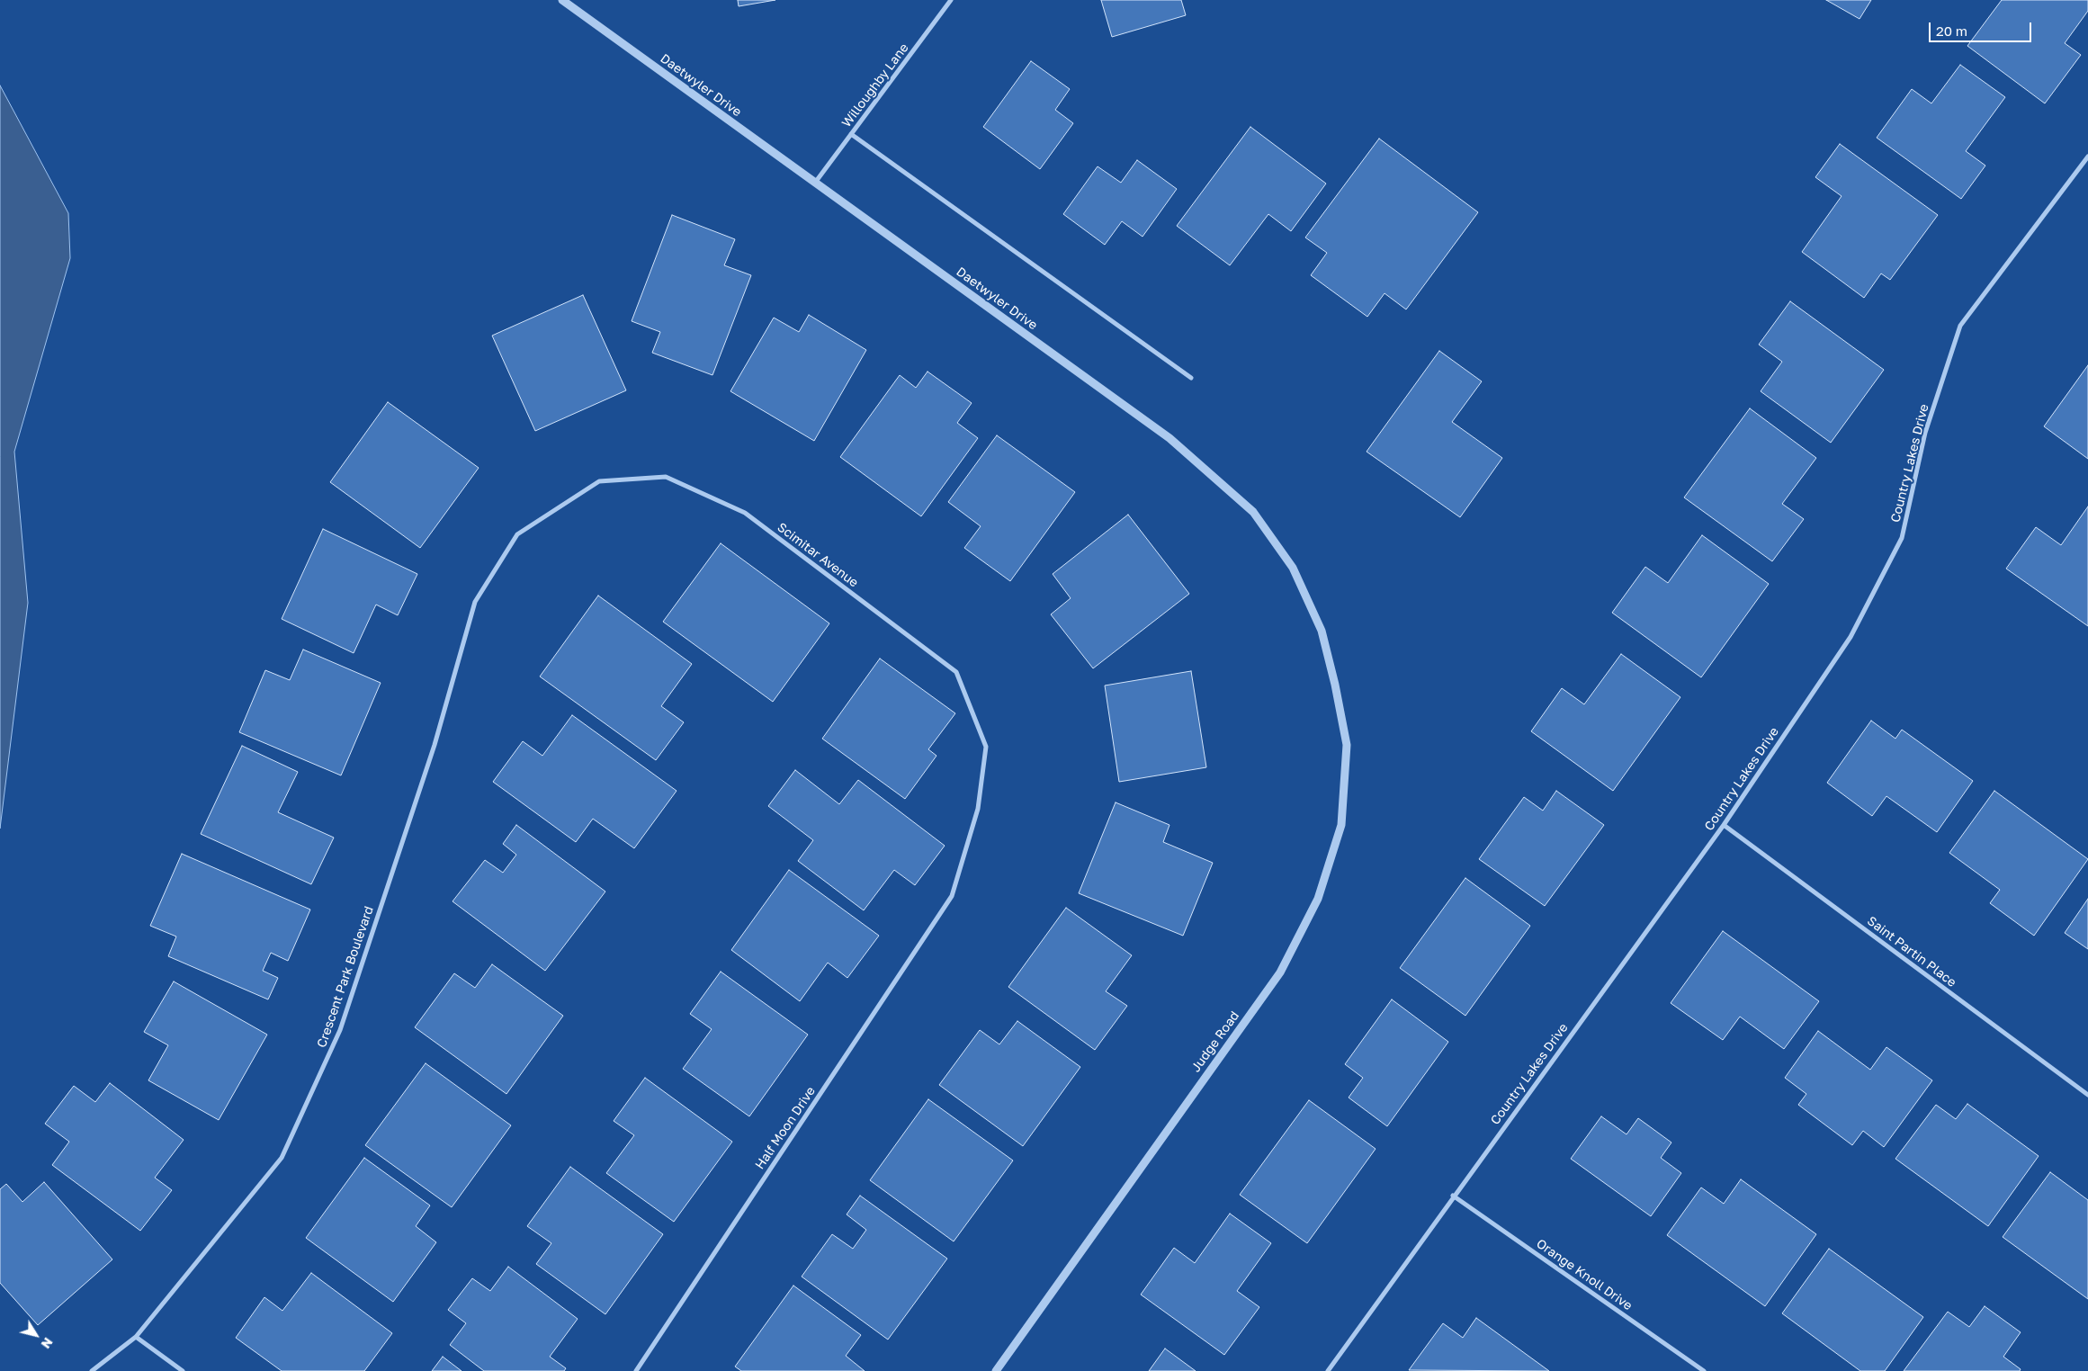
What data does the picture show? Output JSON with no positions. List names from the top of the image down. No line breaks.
{"streets":{"street":["Daetwyler Drive","Willoughby Lane","Country Lakes Drive","Scimitar Avenue","Saint Partin Place","Crescent Park Boulevard","Judge Road","Half Moon Drive","Orange Knoll Drive"]},"crossings":[["Daetwyler Drive","Willoughby Lane"],["Daetwyler Drive","Judge Road"],["Country Lakes Drive","Saint Partin Place"],["Country Lakes Drive","Orange Knoll Drive"],["Scimitar Avenue","Crescent Park Boulevard"],["Scimitar Avenue","Half Moon Drive"]],"scale_bar":"20 m","north":"bottom right"}
